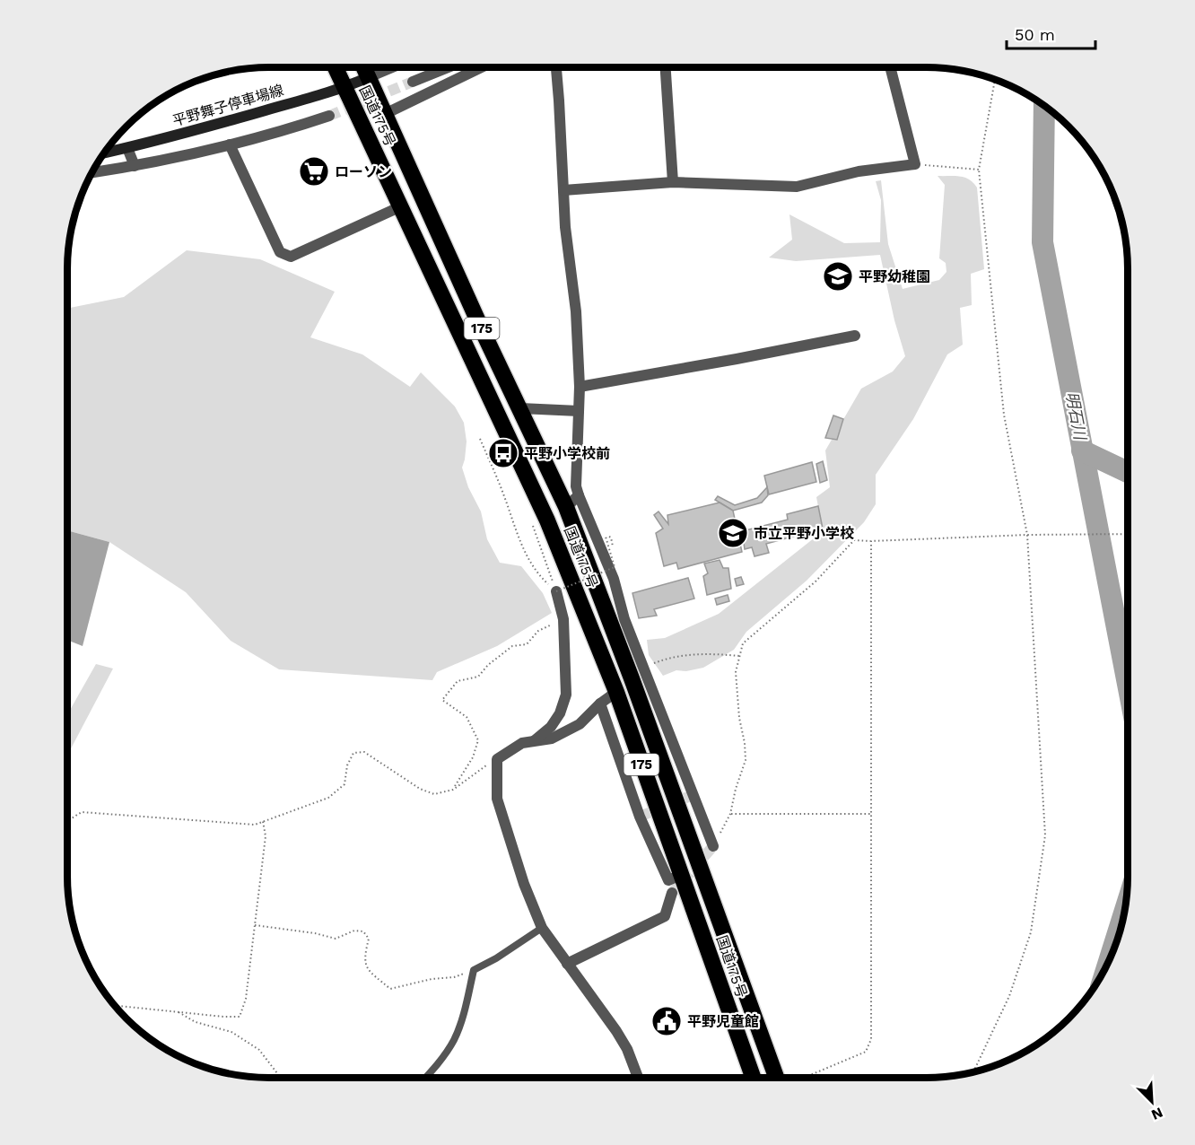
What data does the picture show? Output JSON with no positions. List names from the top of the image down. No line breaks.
{"streets":{"highway":["国道175号","175"],"main road":["平野舞子停車場線"]},"crossings":[["平野舞子停車場線","国道175号"]],"water":["明石川"],"places":{"supermarket":["ローソン"],"school or university":["平野幼稚園","市立平野小学校"],"bus stop":["平野小学校前"],"public building":["平野児童館"]},"scale_bar":"50 m","north":"bottom right"}
